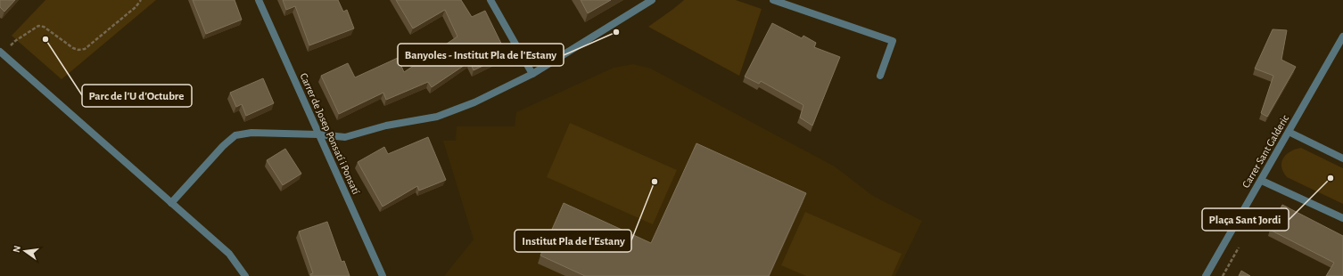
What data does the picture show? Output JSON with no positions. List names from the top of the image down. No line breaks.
{"streets":{"street":["Carrer de Josep Ponsatí i Ponsatí","Carrer Sant Galderic"]},"places":["Banyoles - Institut Pla de l'Estany","Parc de l'U d'Octubre","Plaça Sant Jordi","Institut Pla de l'Estany"],"north":"left"}
